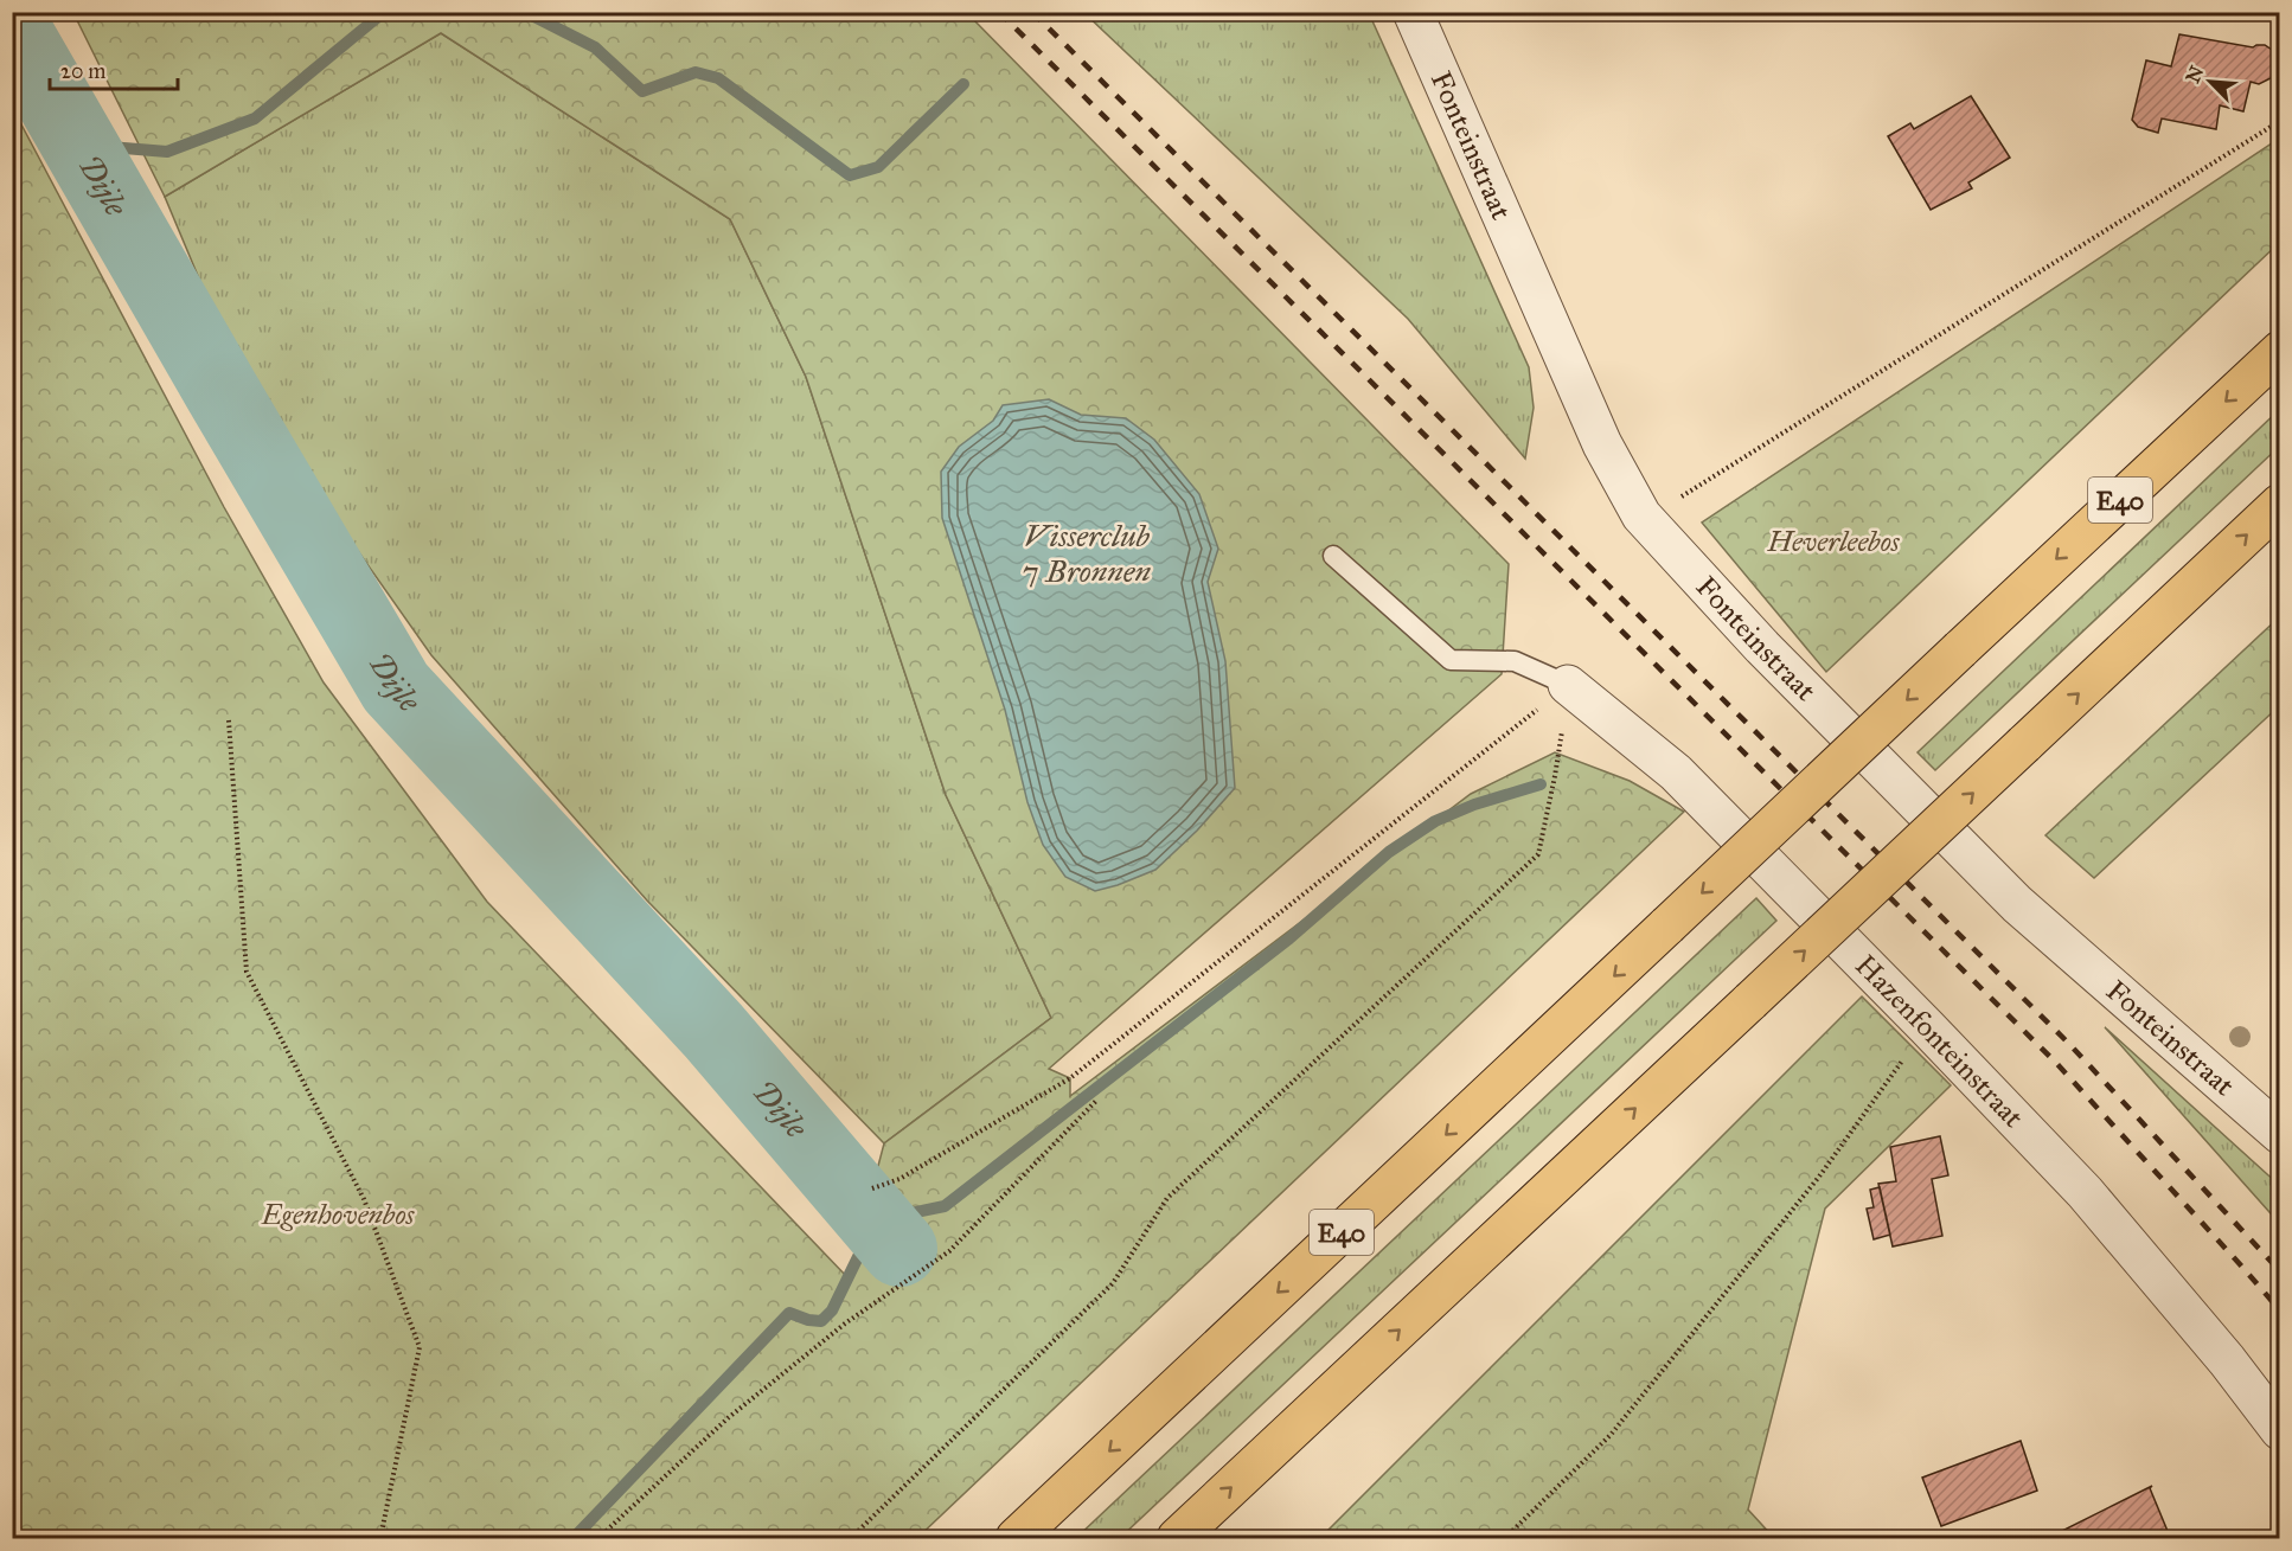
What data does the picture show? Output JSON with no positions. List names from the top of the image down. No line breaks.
{"streets":{"highway":["E40"],"street":["Fonteinstraat","Hazenfonteinstraat"]},"water":["Dijle","Visserclub 7 Bronnen"],"parks":["Heverleebos","Egenhovenbos"],"scale_bar":"20 m","north":"top left"}
